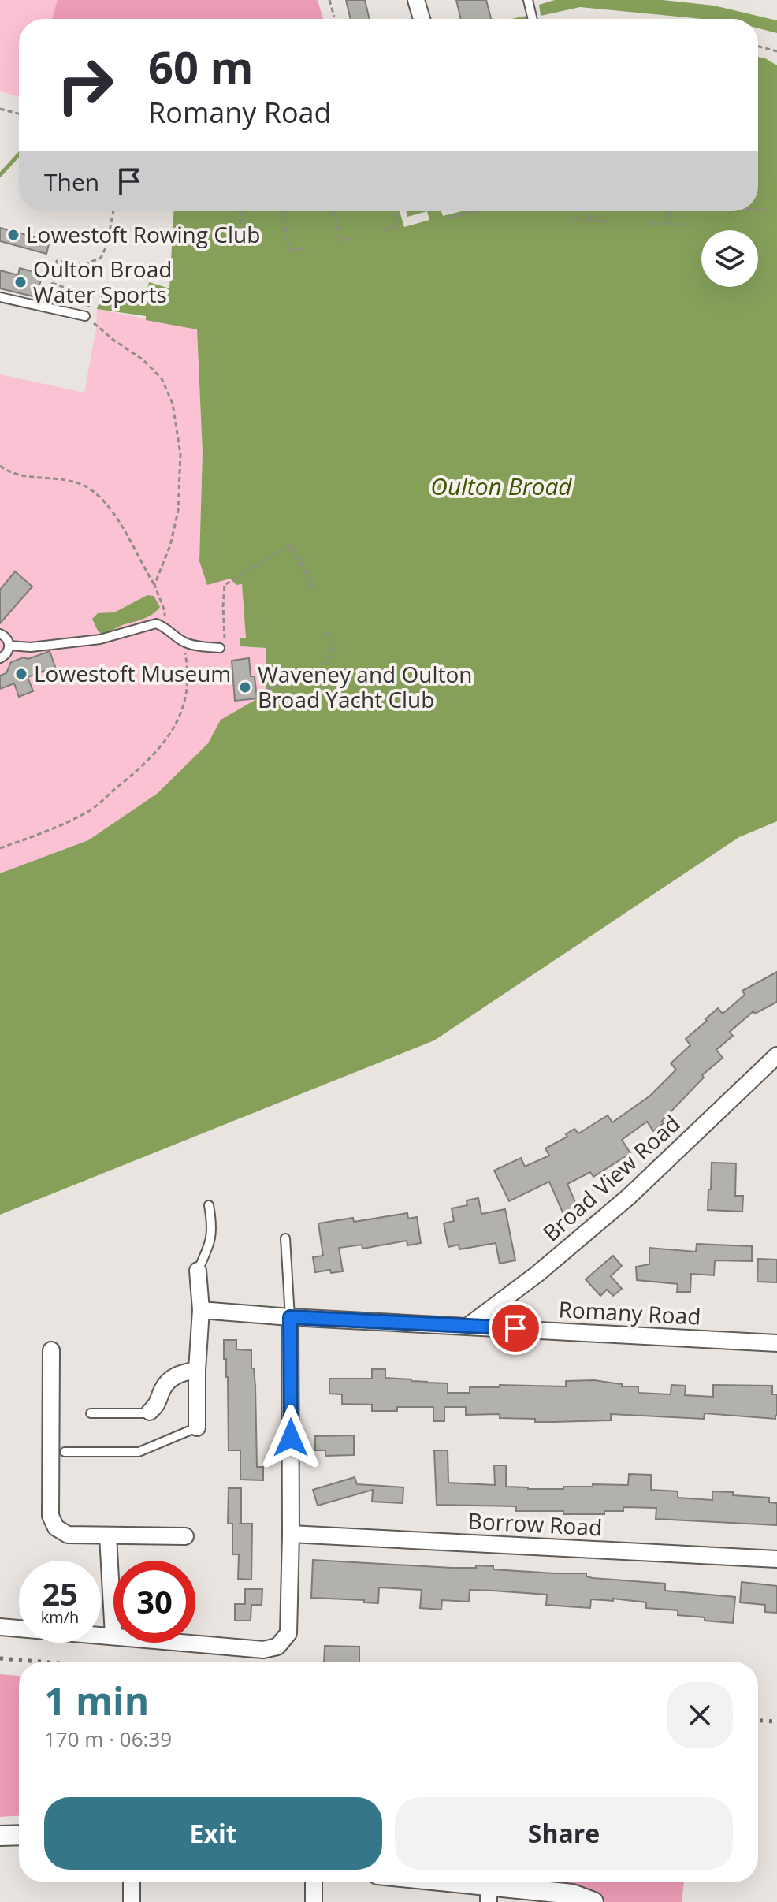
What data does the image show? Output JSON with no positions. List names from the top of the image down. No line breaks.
{"streets":{"street":["Broad View Road","Romany Road","Borrow Road"]},"crossings":[["Broad View Road","Romany Road"]],"water":["Oulton Broad"],"places":["Lowestoft Rowing Club","Oulton Broad Water Sports","Lowestoft Museum","Waveney and Oulton Broad Yacht Club"],"page":{"turn":["60 m","Romany Road"],"then":"Then","speed":"25 km/h","limit":"30","heading":["1 min","170 m · 06:39"],"buttons":["Exit","Share"]}}
